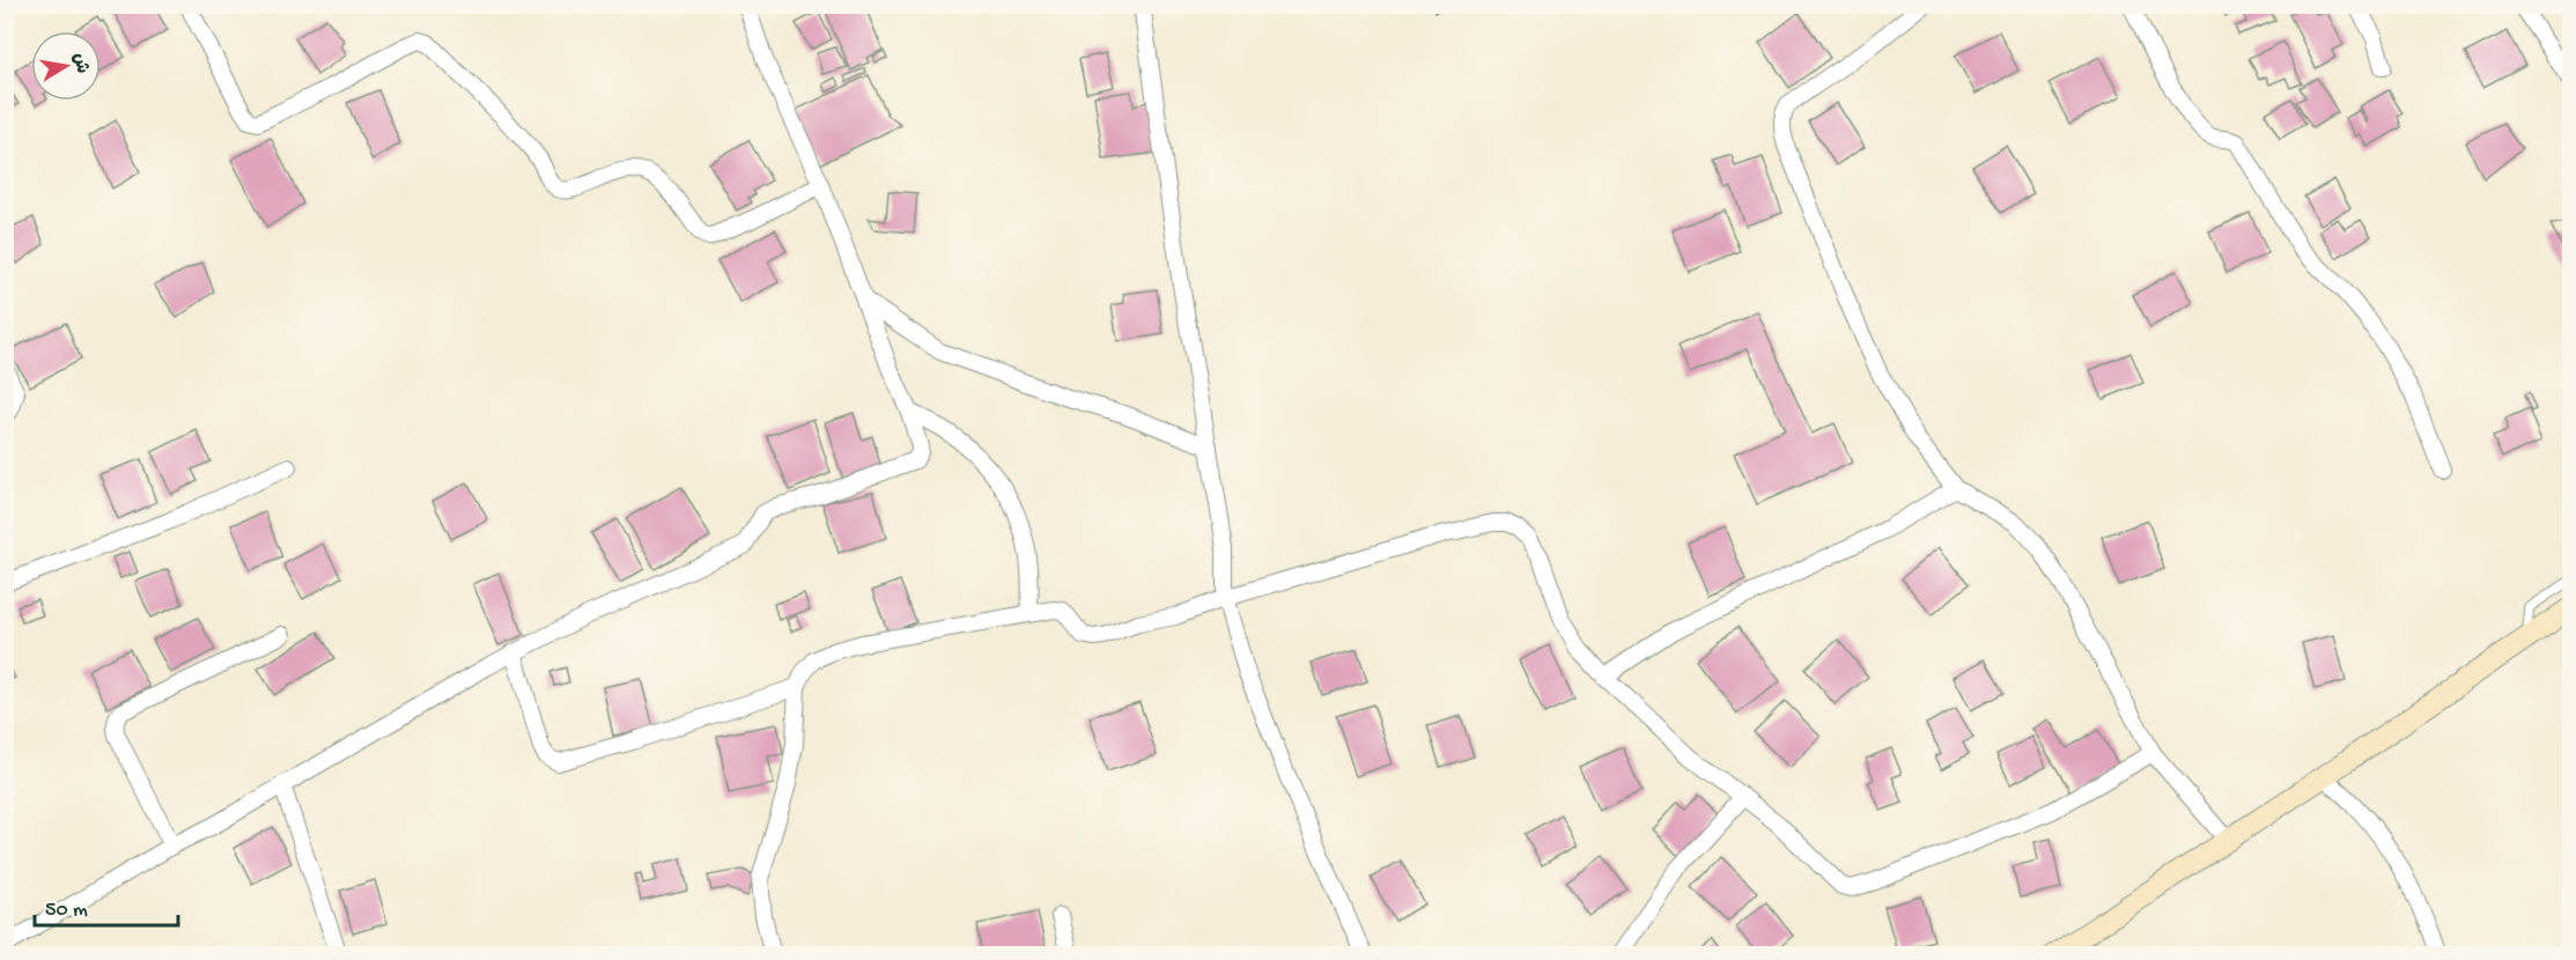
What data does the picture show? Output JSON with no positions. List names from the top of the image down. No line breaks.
{"scale_bar":"50 m","north":"right"}
